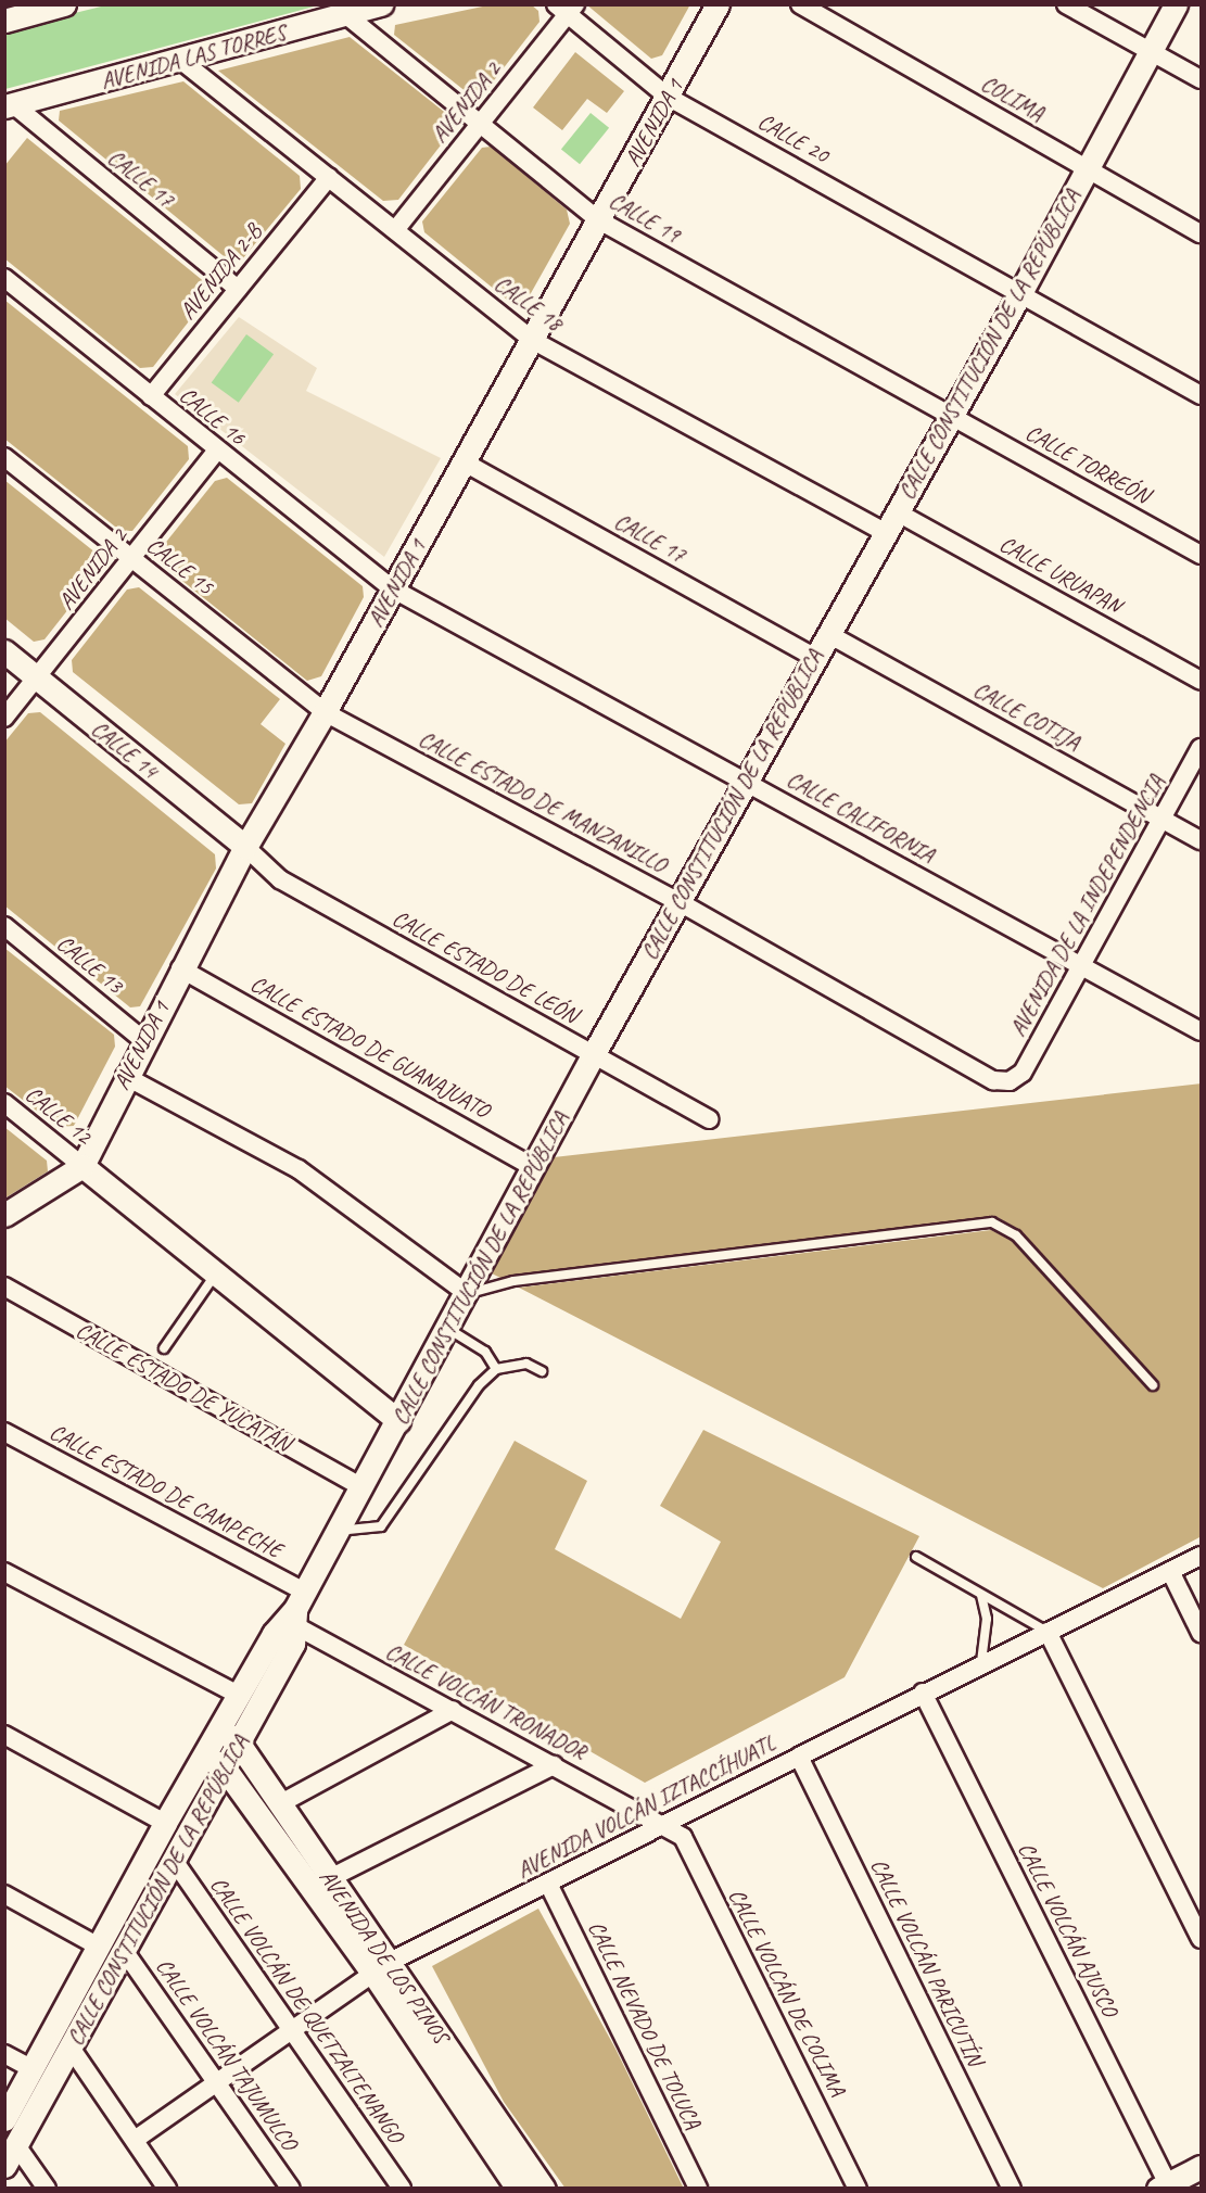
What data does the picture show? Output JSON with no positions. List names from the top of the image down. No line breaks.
{"streets":{"street":["AVENIDA LAS TORRES","COLIMA","AVENIDA 2","AVENIDA 1","CALLE 20","CALLE 17","CALLE 19","AVENIDA 2-B","CALLE 18","CALLE CONSTITUCIÓN DE LA REPÚBLICA","CALLE 16","CALLE TORREÓN","CALLE 15","CALLE URUAPAN","CALLE COTIJA","CALLE 14","CALLE ESTADO DE MANZANILLO","CALLE CALIFORNIA","AVENIDA DE LA INDEPENDENCIA","CALLE 13","CALLE ESTADO DE LEÓN","CALLE ESTADO DE GUANAJUATO","CALLE 12","CALLE ESTADO DE YUCATÁN","CALLE ESTADO DE CAMPECHE","CALLE VOLCÁN TRONADOR","AVENIDA VOLCÁN IZTACCÍHUATL","CALLE VOLCÁN AJUSCO","AVENIDA DE LOS PINOS","CALLE VOLCÁN PARICUTÍN","CALLE VOLCÁN DE COLIMA","CALLE VOLCÁN DE QUETZALTENANGO","CALLE NEVADO DE TOLUCA","CALLE VOLCÁN TAJUMULCO"]},"crossings":[["AVENIDA LAS TORRES","CALLE 17"],["AVENIDA LAS TORRES","CALLE 19"],["AVENIDA LAS TORRES","CALLE 18"],["COLIMA","CALLE CONSTITUCIÓN DE LA REPÚBLICA"],["AVENIDA 2","CALLE 20"],["AVENIDA 2","CALLE 19"],["AVENIDA 2","CALLE 18"],["AVENIDA 2","CALLE 16"],["AVENIDA 2","CALLE 15"],["AVENIDA 2","CALLE 14"],["AVENIDA 1","CALLE 20"],["AVENIDA 1","CALLE 17"],["AVENIDA 1","CALLE 19"],["AVENIDA 1","CALLE 18"],["AVENIDA 1","CALLE 16"],["AVENIDA 1","CALLE 15"],["AVENIDA 1","CALLE 14"],["AVENIDA 1","CALLE ESTADO DE MANZANILLO"],["AVENIDA 1","CALLE CALIFORNIA"],["AVENIDA 1","CALLE 13"],["AVENIDA 1","CALLE ESTADO DE LEÓN"],["AVENIDA 1","CALLE ESTADO DE GUANAJUATO"],["AVENIDA 1","CALLE 12"],["CALLE 20","CALLE CONSTITUCIÓN DE LA REPÚBLICA"],["CALLE 17","AVENIDA 2-B"],["CALLE 17","CALLE CONSTITUCIÓN DE LA REPÚBLICA"],["CALLE 19","CALLE CONSTITUCIÓN DE LA REPÚBLICA"],["CALLE 19","CALLE TORREÓN"],["AVENIDA 2-B","CALLE 18"],["AVENIDA 2-B","CALLE 16"],["CALLE 18","CALLE CONSTITUCIÓN DE LA REPÚBLICA"],["CALLE CONSTITUCIÓN DE LA REPÚBLICA","CALLE TORREÓN"],["CALLE CONSTITUCIÓN DE LA REPÚBLICA","CALLE URUAPAN"],["CALLE CONSTITUCIÓN DE LA REPÚBLICA","CALLE COTIJA"],["CALLE CONSTITUCIÓN DE LA REPÚBLICA","CALLE ESTADO DE MANZANILLO"],["CALLE CONSTITUCIÓN DE LA REPÚBLICA","CALLE CALIFORNIA"],["CALLE CONSTITUCIÓN DE LA REPÚBLICA","CALLE ESTADO DE LEÓN"],["CALLE CONSTITUCIÓN DE LA REPÚBLICA","CALLE ESTADO DE GUANAJUATO"],["CALLE CONSTITUCIÓN DE LA REPÚBLICA","CALLE ESTADO DE YUCATÁN"],["CALLE CONSTITUCIÓN DE LA REPÚBLICA","CALLE ESTADO DE CAMPECHE"],["CALLE CONSTITUCIÓN DE LA REPÚBLICA","CALLE VOLCÁN TRONADOR"],["CALLE CONSTITUCIÓN DE LA REPÚBLICA","AVENIDA DE LOS PINOS"],["CALLE CONSTITUCIÓN DE LA REPÚBLICA","CALLE VOLCÁN DE QUETZALTENANGO"],["CALLE CONSTITUCIÓN DE LA REPÚBLICA","CALLE VOLCÁN TAJUMULCO"],["CALLE 16","CALLE CALIFORNIA"],["CALLE 15","CALLE ESTADO DE MANZANILLO"],["CALLE COTIJA","AVENIDA DE LA INDEPENDENCIA"],["CALLE 14","CALLE ESTADO DE LEÓN"],["CALLE ESTADO DE MANZANILLO","AVENIDA DE LA INDEPENDENCIA"],["CALLE CALIFORNIA","AVENIDA DE LA INDEPENDENCIA"],["CALLE ESTADO DE CAMPECHE","CALLE VOLCÁN TRONADOR"],["CALLE VOLCÁN TRONADOR","AVENIDA VOLCÁN IZTACCÍHUATL"],["CALLE VOLCÁN TRONADOR","CALLE VOLCÁN DE COLIMA"],["AVENIDA VOLCÁN IZTACCÍHUATL","CALLE VOLCÁN AJUSCO"],["AVENIDA VOLCÁN IZTACCÍHUATL","AVENIDA DE LOS PINOS"],["AVENIDA VOLCÁN IZTACCÍHUATL","CALLE VOLCÁN PARICUTÍN"],["AVENIDA VOLCÁN IZTACCÍHUATL","CALLE VOLCÁN DE COLIMA"],["AVENIDA VOLCÁN IZTACCÍHUATL","CALLE VOLCÁN DE QUETZALTENANGO"],["AVENIDA VOLCÁN IZTACCÍHUATL","CALLE NEVADO DE TOLUCA"],["AVENIDA VOLCÁN IZTACCÍHUATL","CALLE VOLCÁN TAJUMULCO"]]}
